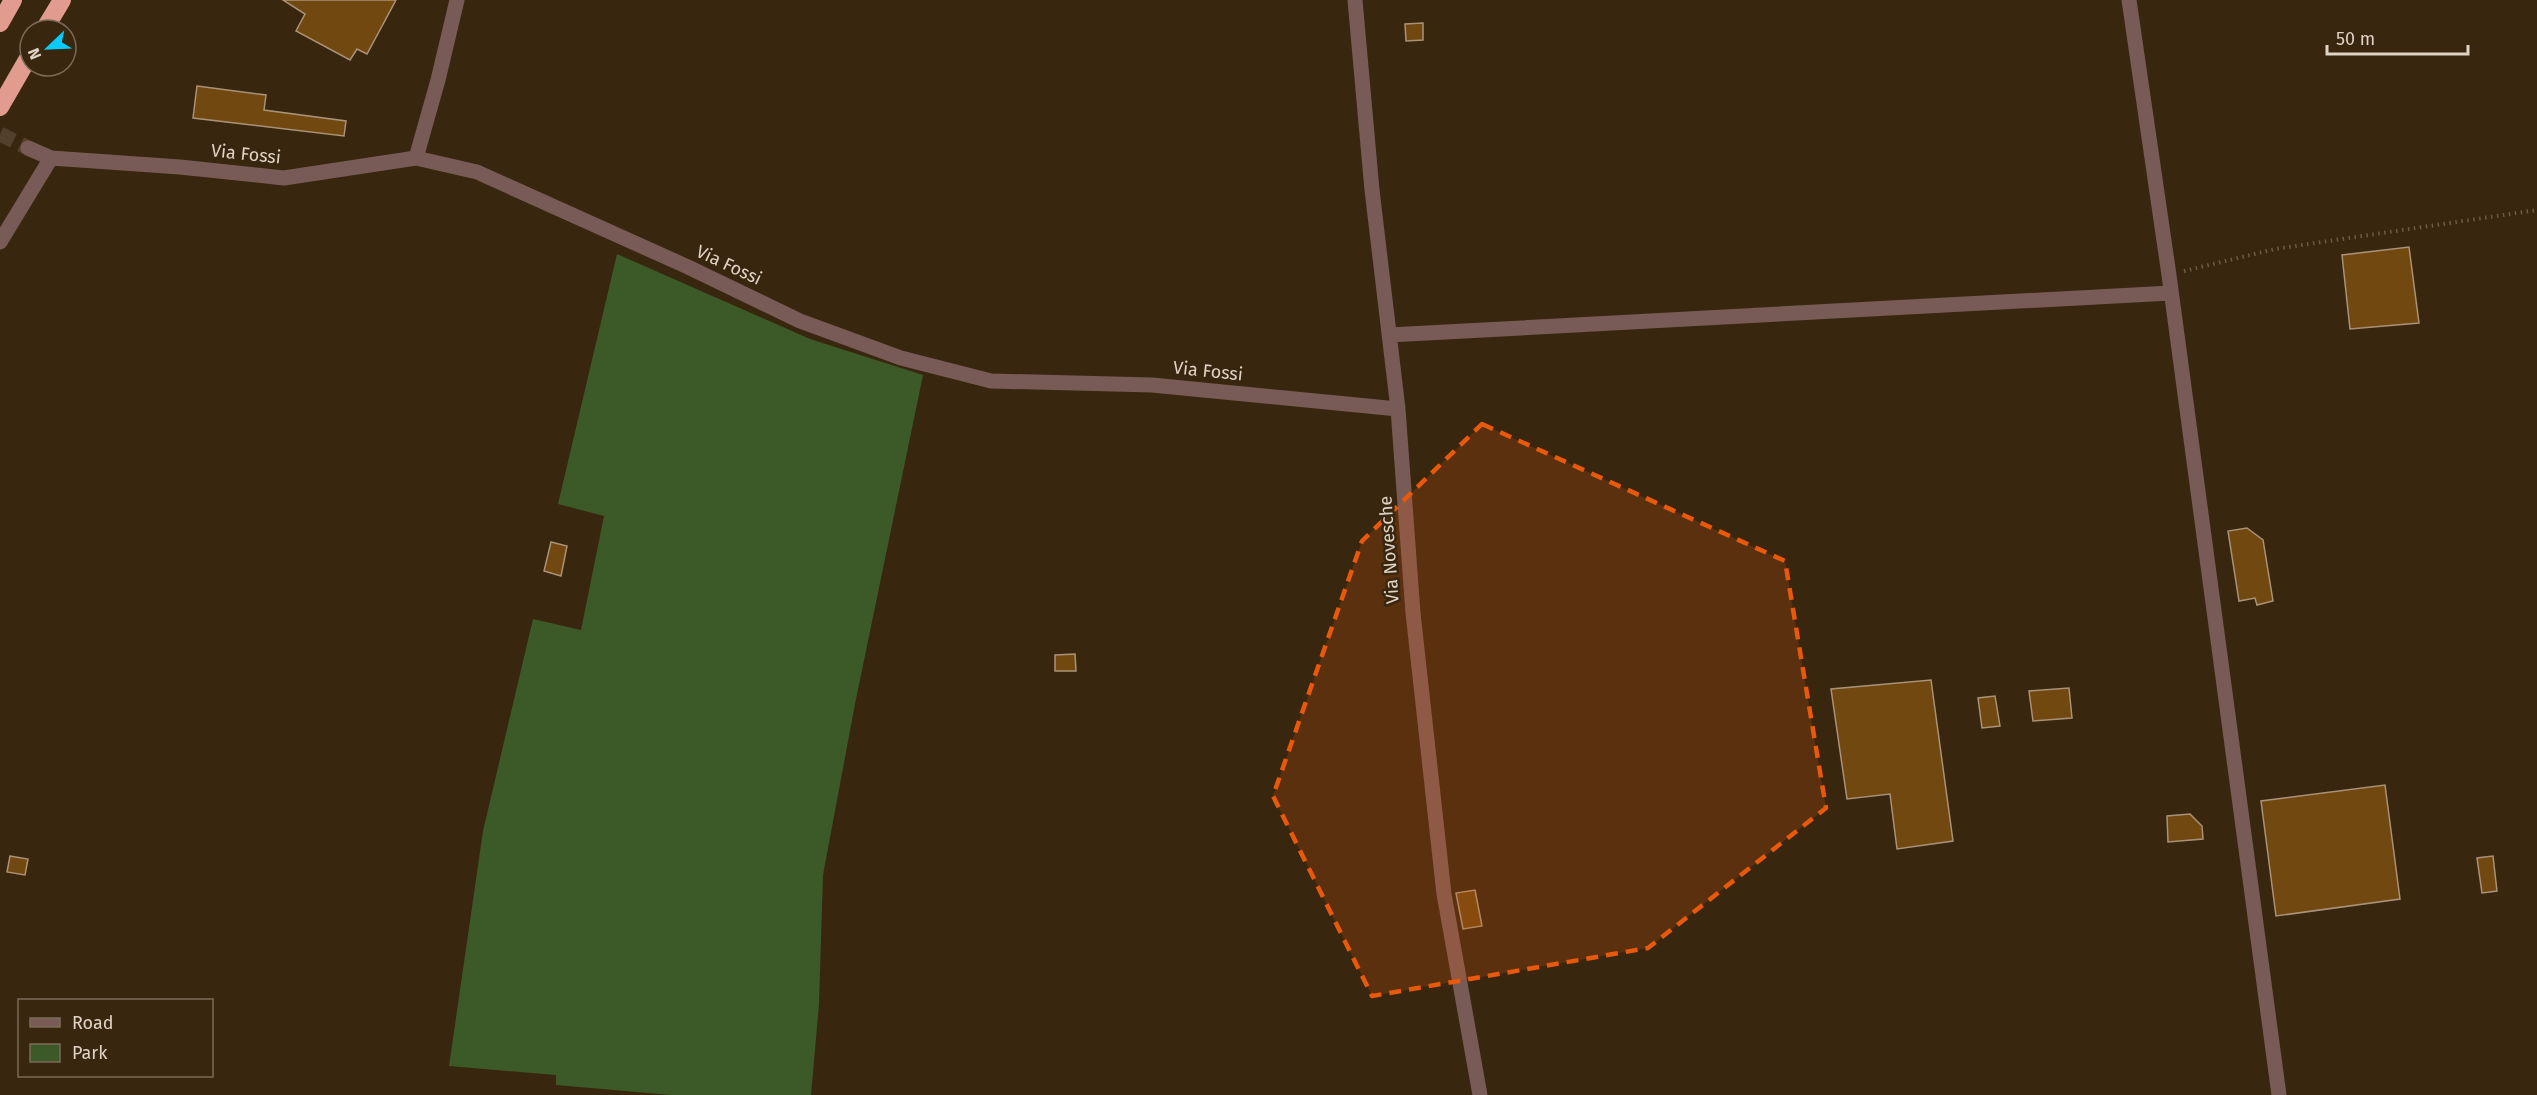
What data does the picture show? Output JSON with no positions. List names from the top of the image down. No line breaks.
{"streets":{"street":["Via Fossi","Via Novesche"]},"crossings":[["Via Fossi","Via Novesche"]],"legend":["Road","Park"],"scale_bar":"50 m","north":"bottom left"}
